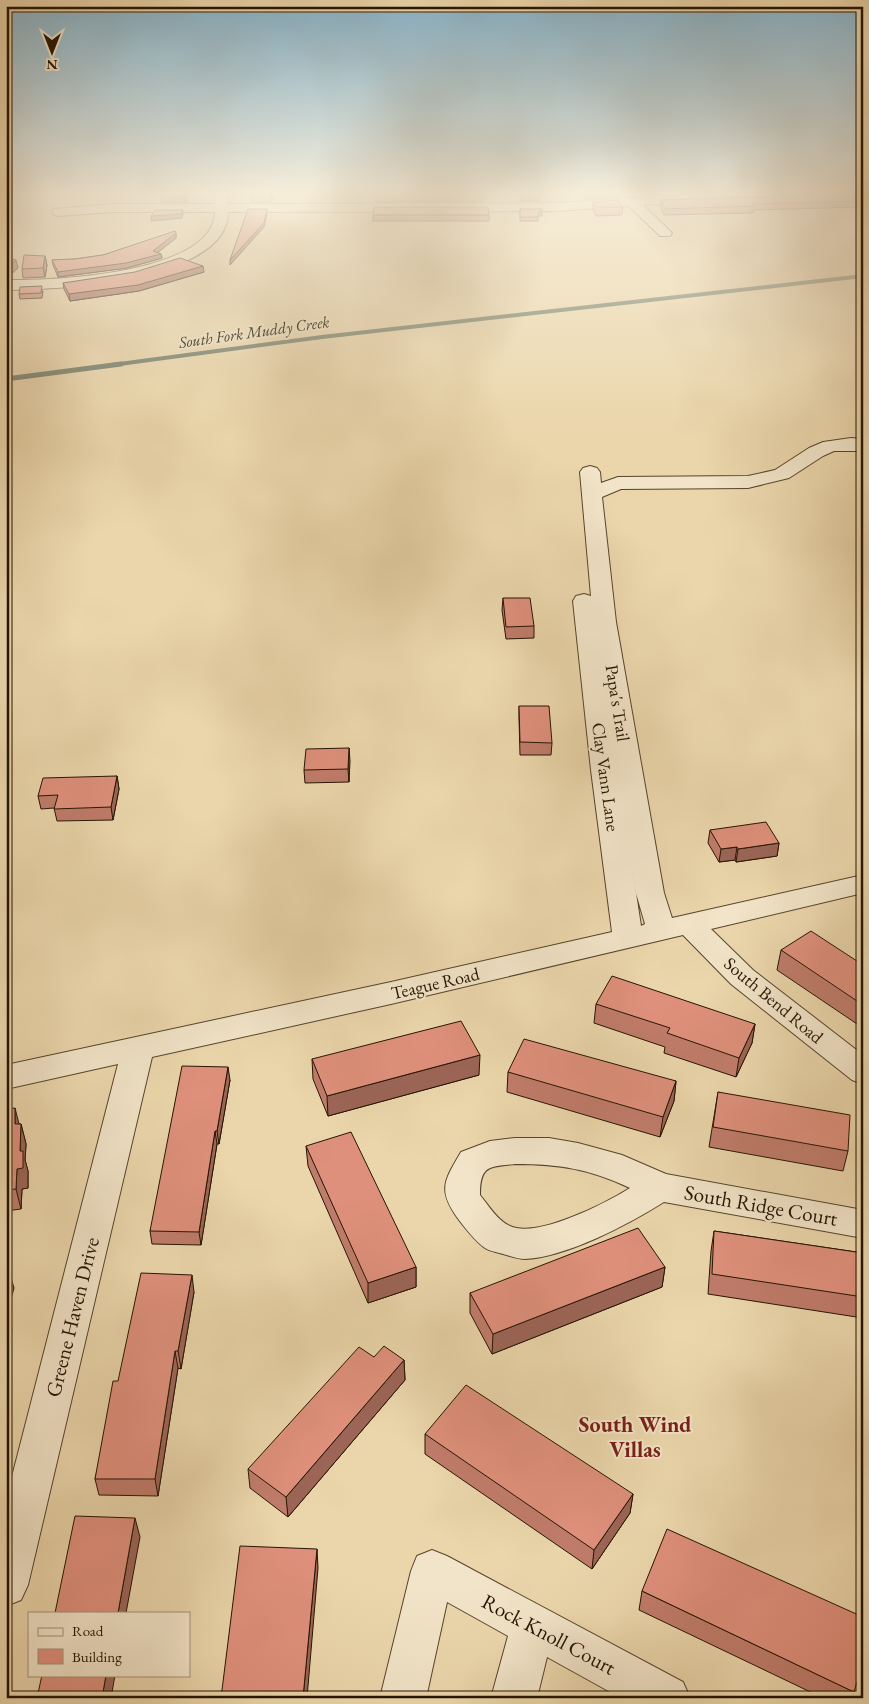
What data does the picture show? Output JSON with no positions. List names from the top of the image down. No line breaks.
{"streets":{"street":["Papa's Trail","Clay Vann Lane","Teague Road","South Bend Road","South Ridge Court","Greene Haven Drive","Rock Knoll Court"]},"crossings":[["Papa's Trail","Teague Road"],["Papa's Trail","South Bend Road"],["Clay Vann Lane","Teague Road"],["Teague Road","South Bend Road"],["Teague Road","Greene Haven Drive"]],"districts":["South Wind Villas"],"water":["South Fork Muddy Creek"],"legend":["Road","Building"],"north":"bottom"}
